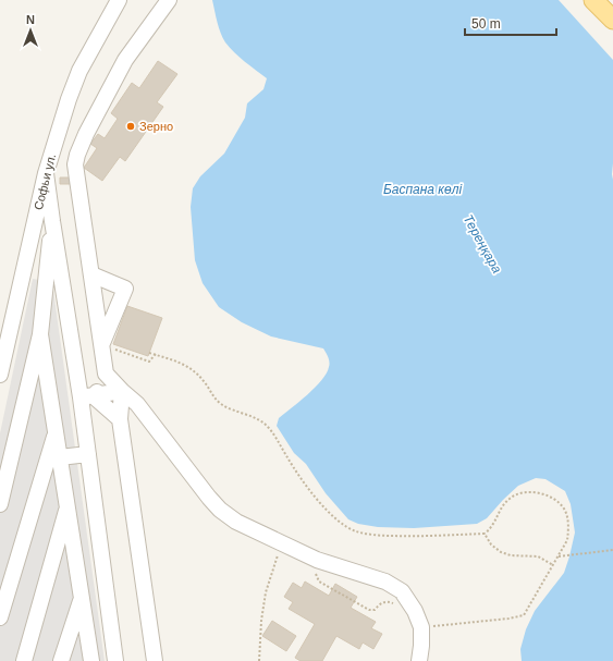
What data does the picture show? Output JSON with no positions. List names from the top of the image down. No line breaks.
{"streets":{"street":["Софьи ул."]},"water":["Баспана көлі","Тереңқара"],"places":["Зерно"],"scale_bar":"50 m","north":"top"}
